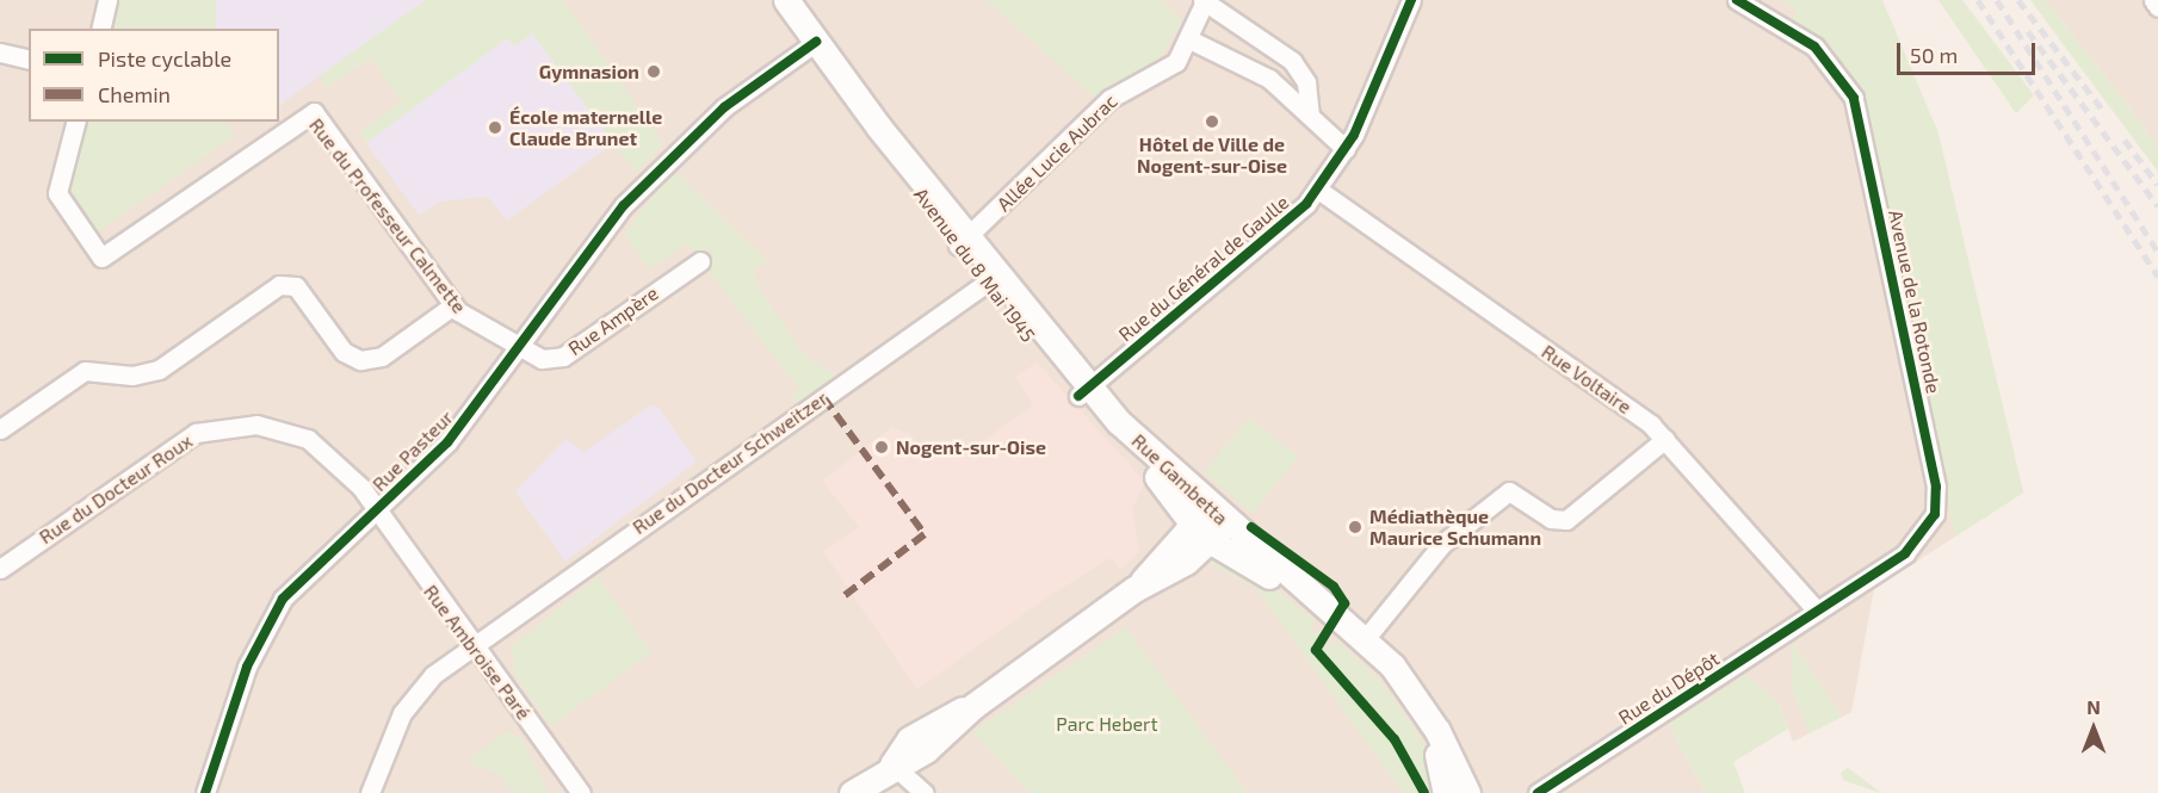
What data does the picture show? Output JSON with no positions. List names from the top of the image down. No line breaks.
{"streets":{"main road":["Avenue du 8 Mai 1945","Rue Gambetta"],"street":["Allée Lucie Aubrac","Rue du Professeur Calmette","Rue du Général de Gaulle","Avenue de la Rotonde","Rue Ampère","Rue Voltaire","Rue Pasteur","Rue du Docteur Schweitzer","Rue du Docteur Roux","Rue Ambroise Paré","Rue du Dépôt"]},"crossings":[["Allée Lucie Aubrac","Avenue du 8 Mai 1945"],["Rue du Professeur Calmette","Rue Ampère"],["Rue du Professeur Calmette","Rue Pasteur"],["Avenue du 8 Mai 1945","Rue du Général de Gaulle"],["Avenue du 8 Mai 1945","Rue Pasteur"],["Avenue du 8 Mai 1945","Rue du Docteur Schweitzer"],["Avenue du 8 Mai 1945","Rue Gambetta"],["Rue du Général de Gaulle","Rue Voltaire"],["Rue du Général de Gaulle","Rue Gambetta"],["Avenue de la Rotonde","Rue Voltaire"],["Avenue de la Rotonde","Rue du Dépôt"],["Rue Ampère","Rue Pasteur"],["Rue Voltaire","Rue du Dépôt"],["Rue Pasteur","Rue du Docteur Roux"],["Rue Pasteur","Rue Ambroise Paré"],["Rue du Docteur Schweitzer","Rue Ambroise Paré"],["Rue du Docteur Roux","Rue Ambroise Paré"]],"parks":["Parc Hebert"],"places":["Gymnasion","Hôtel de Ville de Nogent-sur-Oise","École maternelle Claude Brunet","Nogent-sur-Oise","Médiathèque Maurice Schumann"],"legend":["Piste cyclable","Chemin"],"scale_bar":"50 m","north":"top"}
